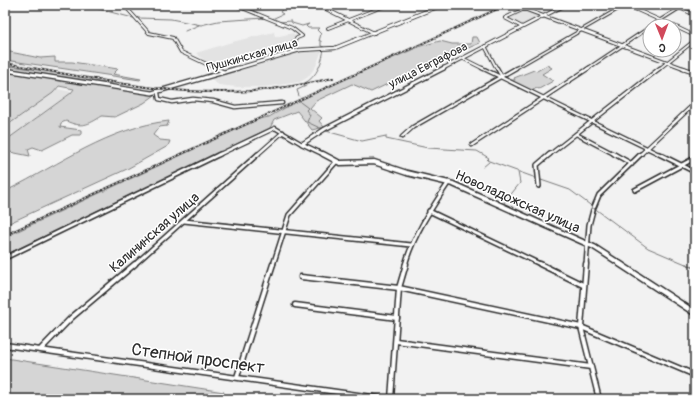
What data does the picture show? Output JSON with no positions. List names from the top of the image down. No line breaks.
{"streets":{"street":["Пушкинская улица","улица Евграфова","Новоладожская улица","Калининская улица","Степной проспект"]},"crossings":[["улица Евграфова","Новоладожская улица"],["Новоладожская улица","Калининская улица"],["Калининская улица","Степной проспект"]],"north":"bottom"}
